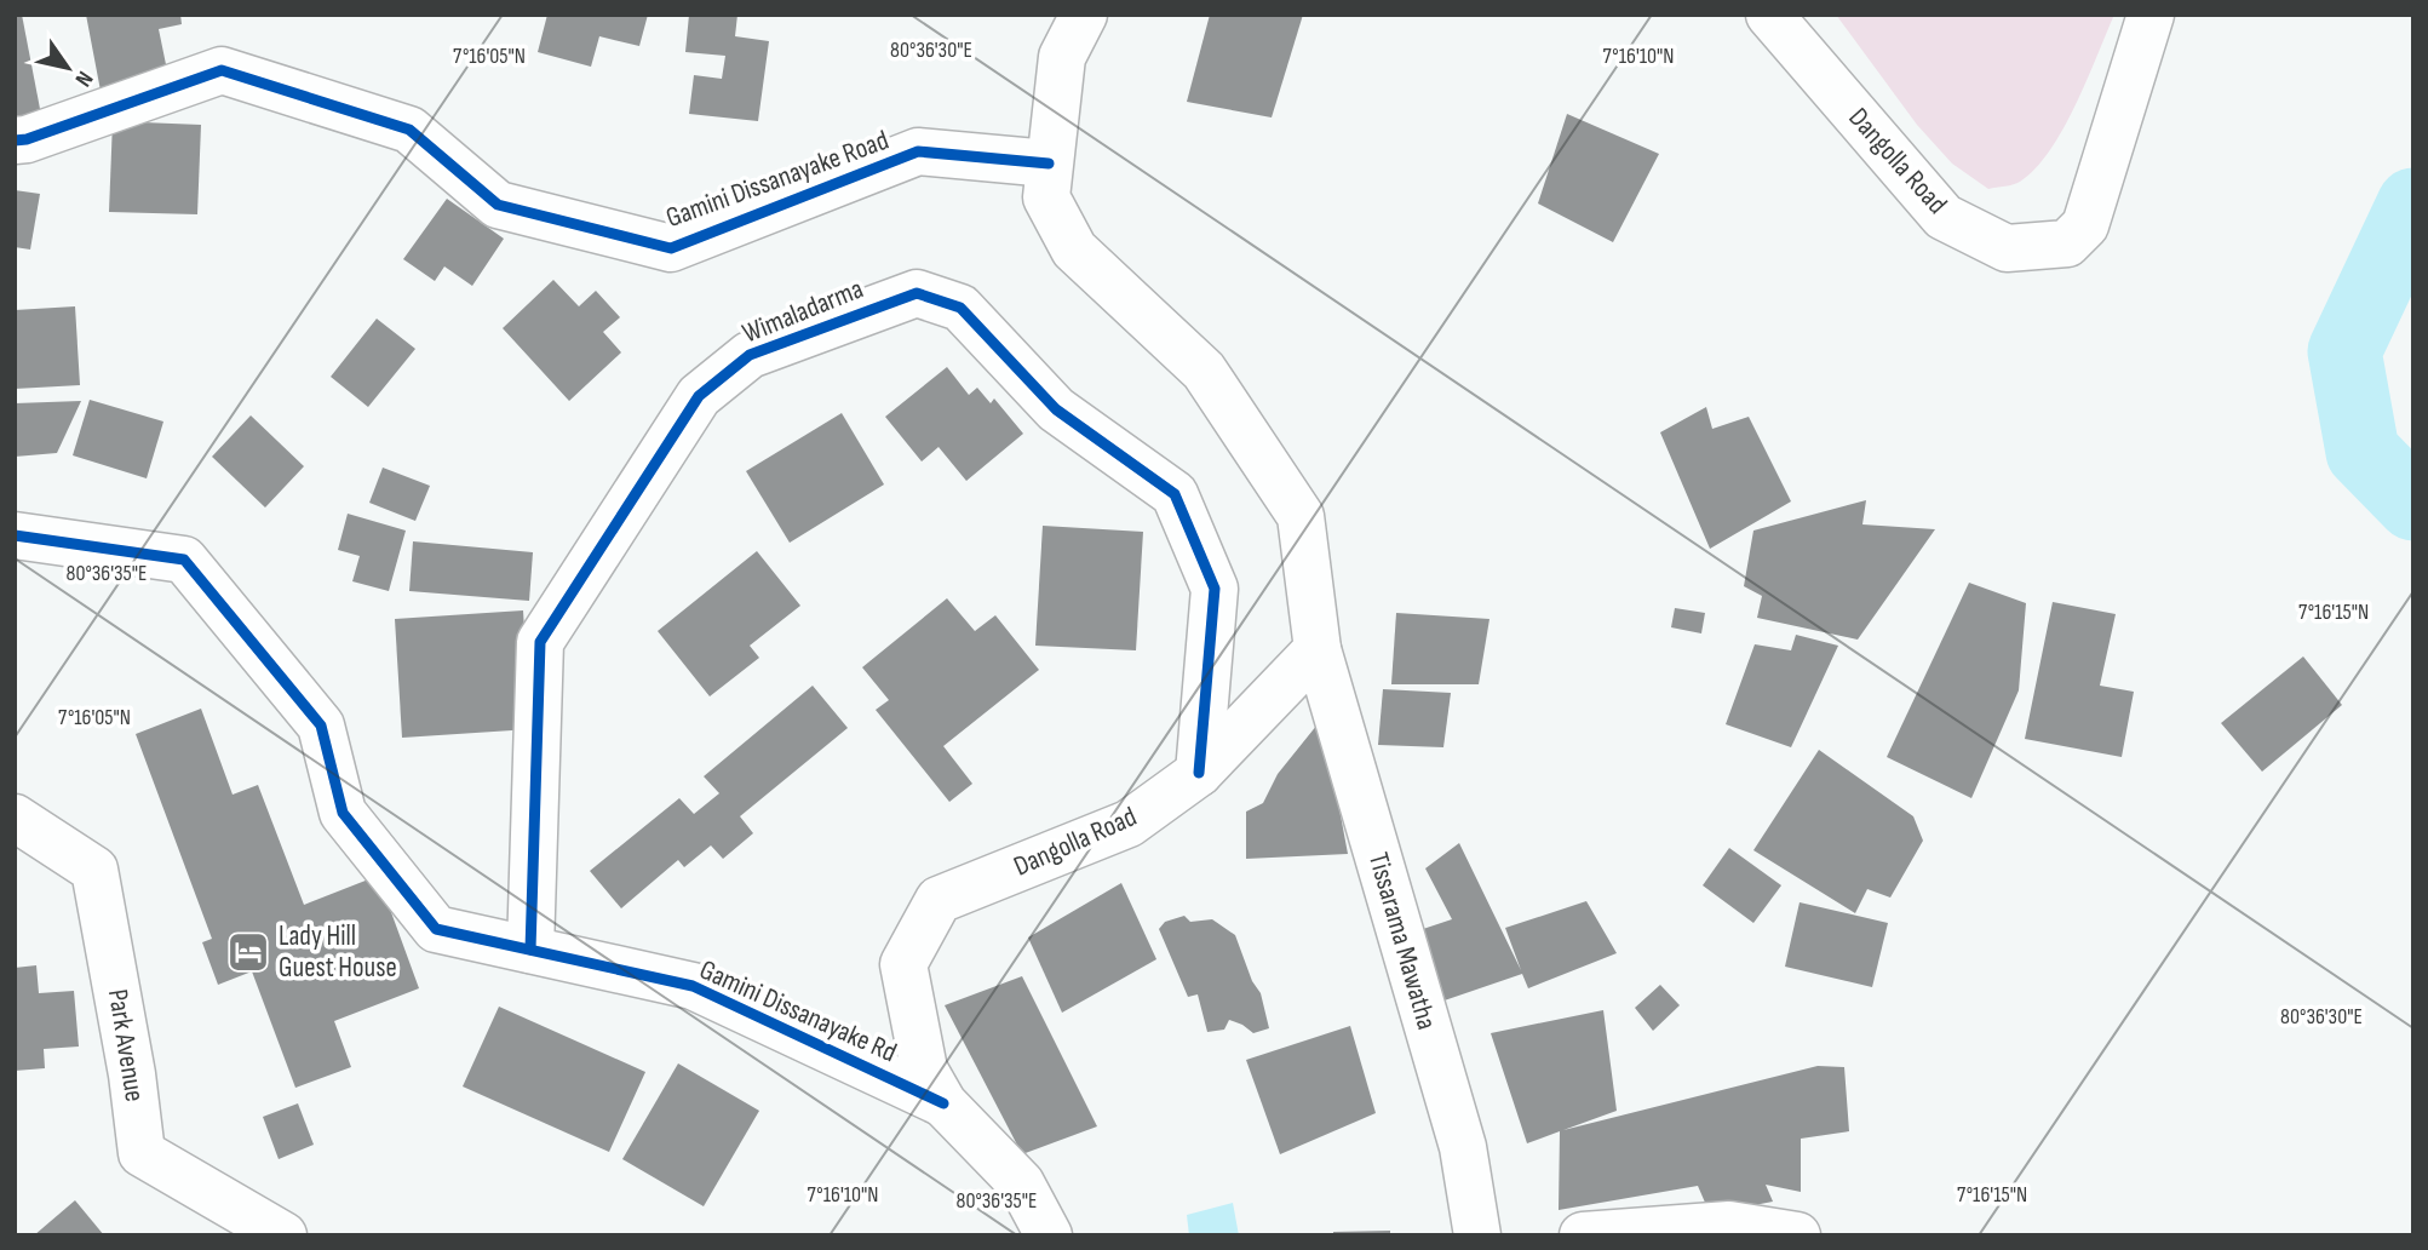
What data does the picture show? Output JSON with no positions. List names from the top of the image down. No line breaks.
{"streets":{"street":["Dangolla Road","Gamini Dissanayake Road","Wimaladarma","Tissarama Mawatha","Gamini Dissanayake Rd","Park Avenue"]},"crossings":[["Dangolla Road","Wimaladarma"],["Dangolla Road","Tissarama Mawatha"],["Dangolla Road","Gamini Dissanayake Rd"],["Wimaladarma","Gamini Dissanayake Rd"]],"places":{"hotel":["Lady Hill Guest House"]},"north":"bottom right","coordinates":["80°36'30\"E","7°16'05\"N","7°16'10\"N","80°36'35\"E","7°16'15\"N"]}
